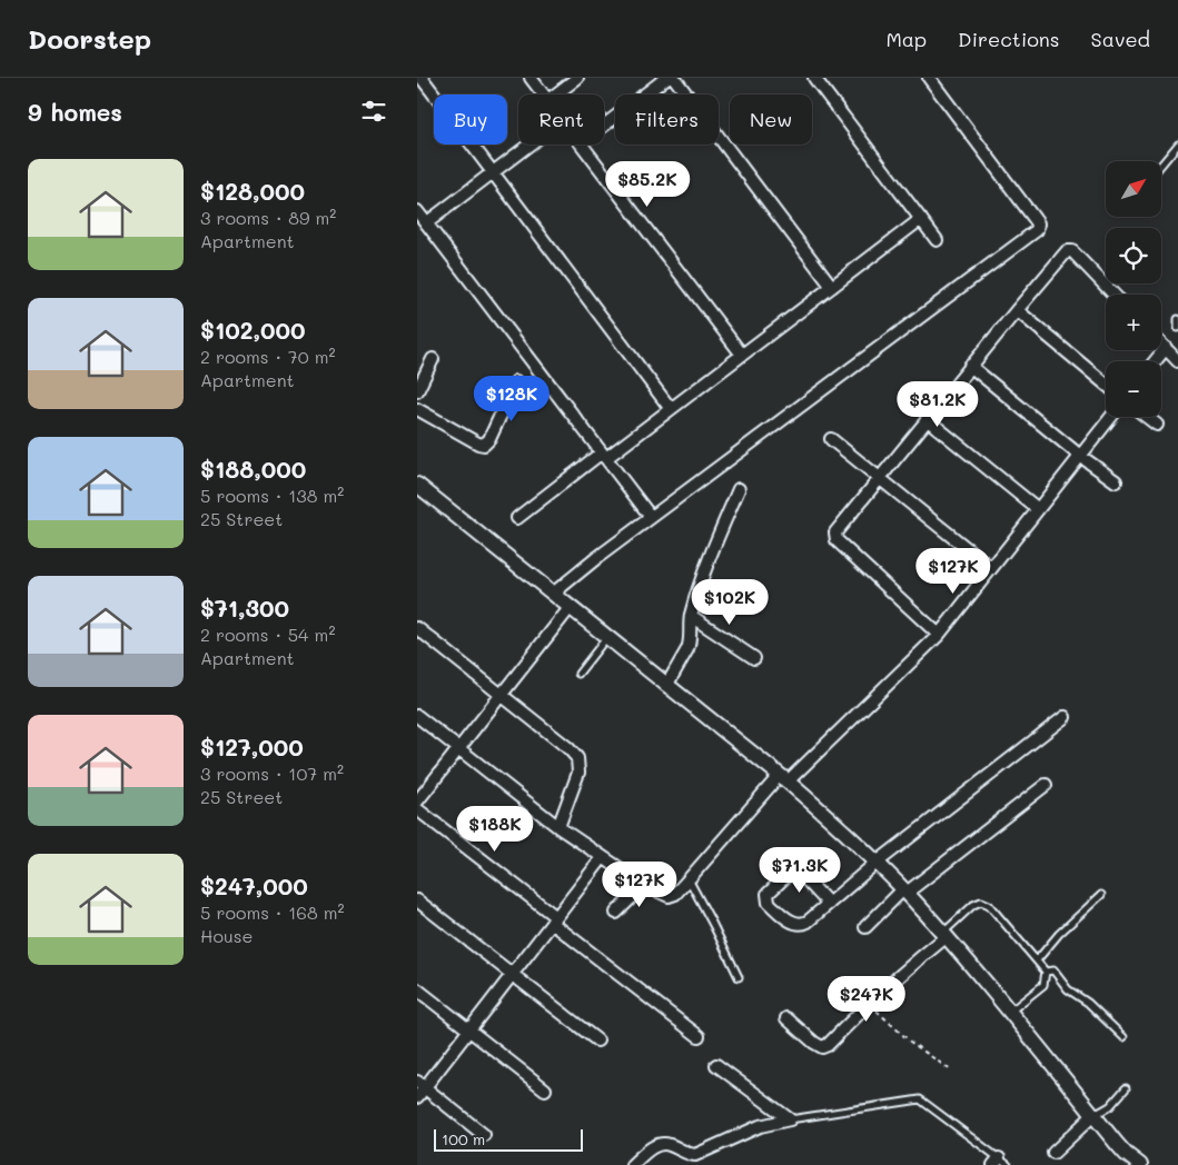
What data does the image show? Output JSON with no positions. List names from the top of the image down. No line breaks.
{"scale_bar":"100 m","north":"top right","page":{"header":"Doorstep","nav":["Map","Directions","Saved"],"heading":"9 homes","chip":["Buy","Rent","Filters","New"],"list":[{"name":"$128,000","note":"3 rooms · 89 m² · Apartment"},{"name":"$102,000","note":"2 rooms · 70 m² · Apartment"},{"name":"$188,000","note":"5 rooms · 138 m² · 25 Street"},{"name":"$71,300","note":"2 rooms · 54 m² · Apartment"},{"name":"$127,000","note":"3 rooms · 107 m² · 25 Street"},{"name":"$247,000","note":"5 rooms · 168 m² · House"}],"map_buttons":["+","−"],"price":["$85.2K","$128K","$81.2K","$127K","$102K","$188K","$71.3K","$127K","$247K"],"scale":"100 m"}}
